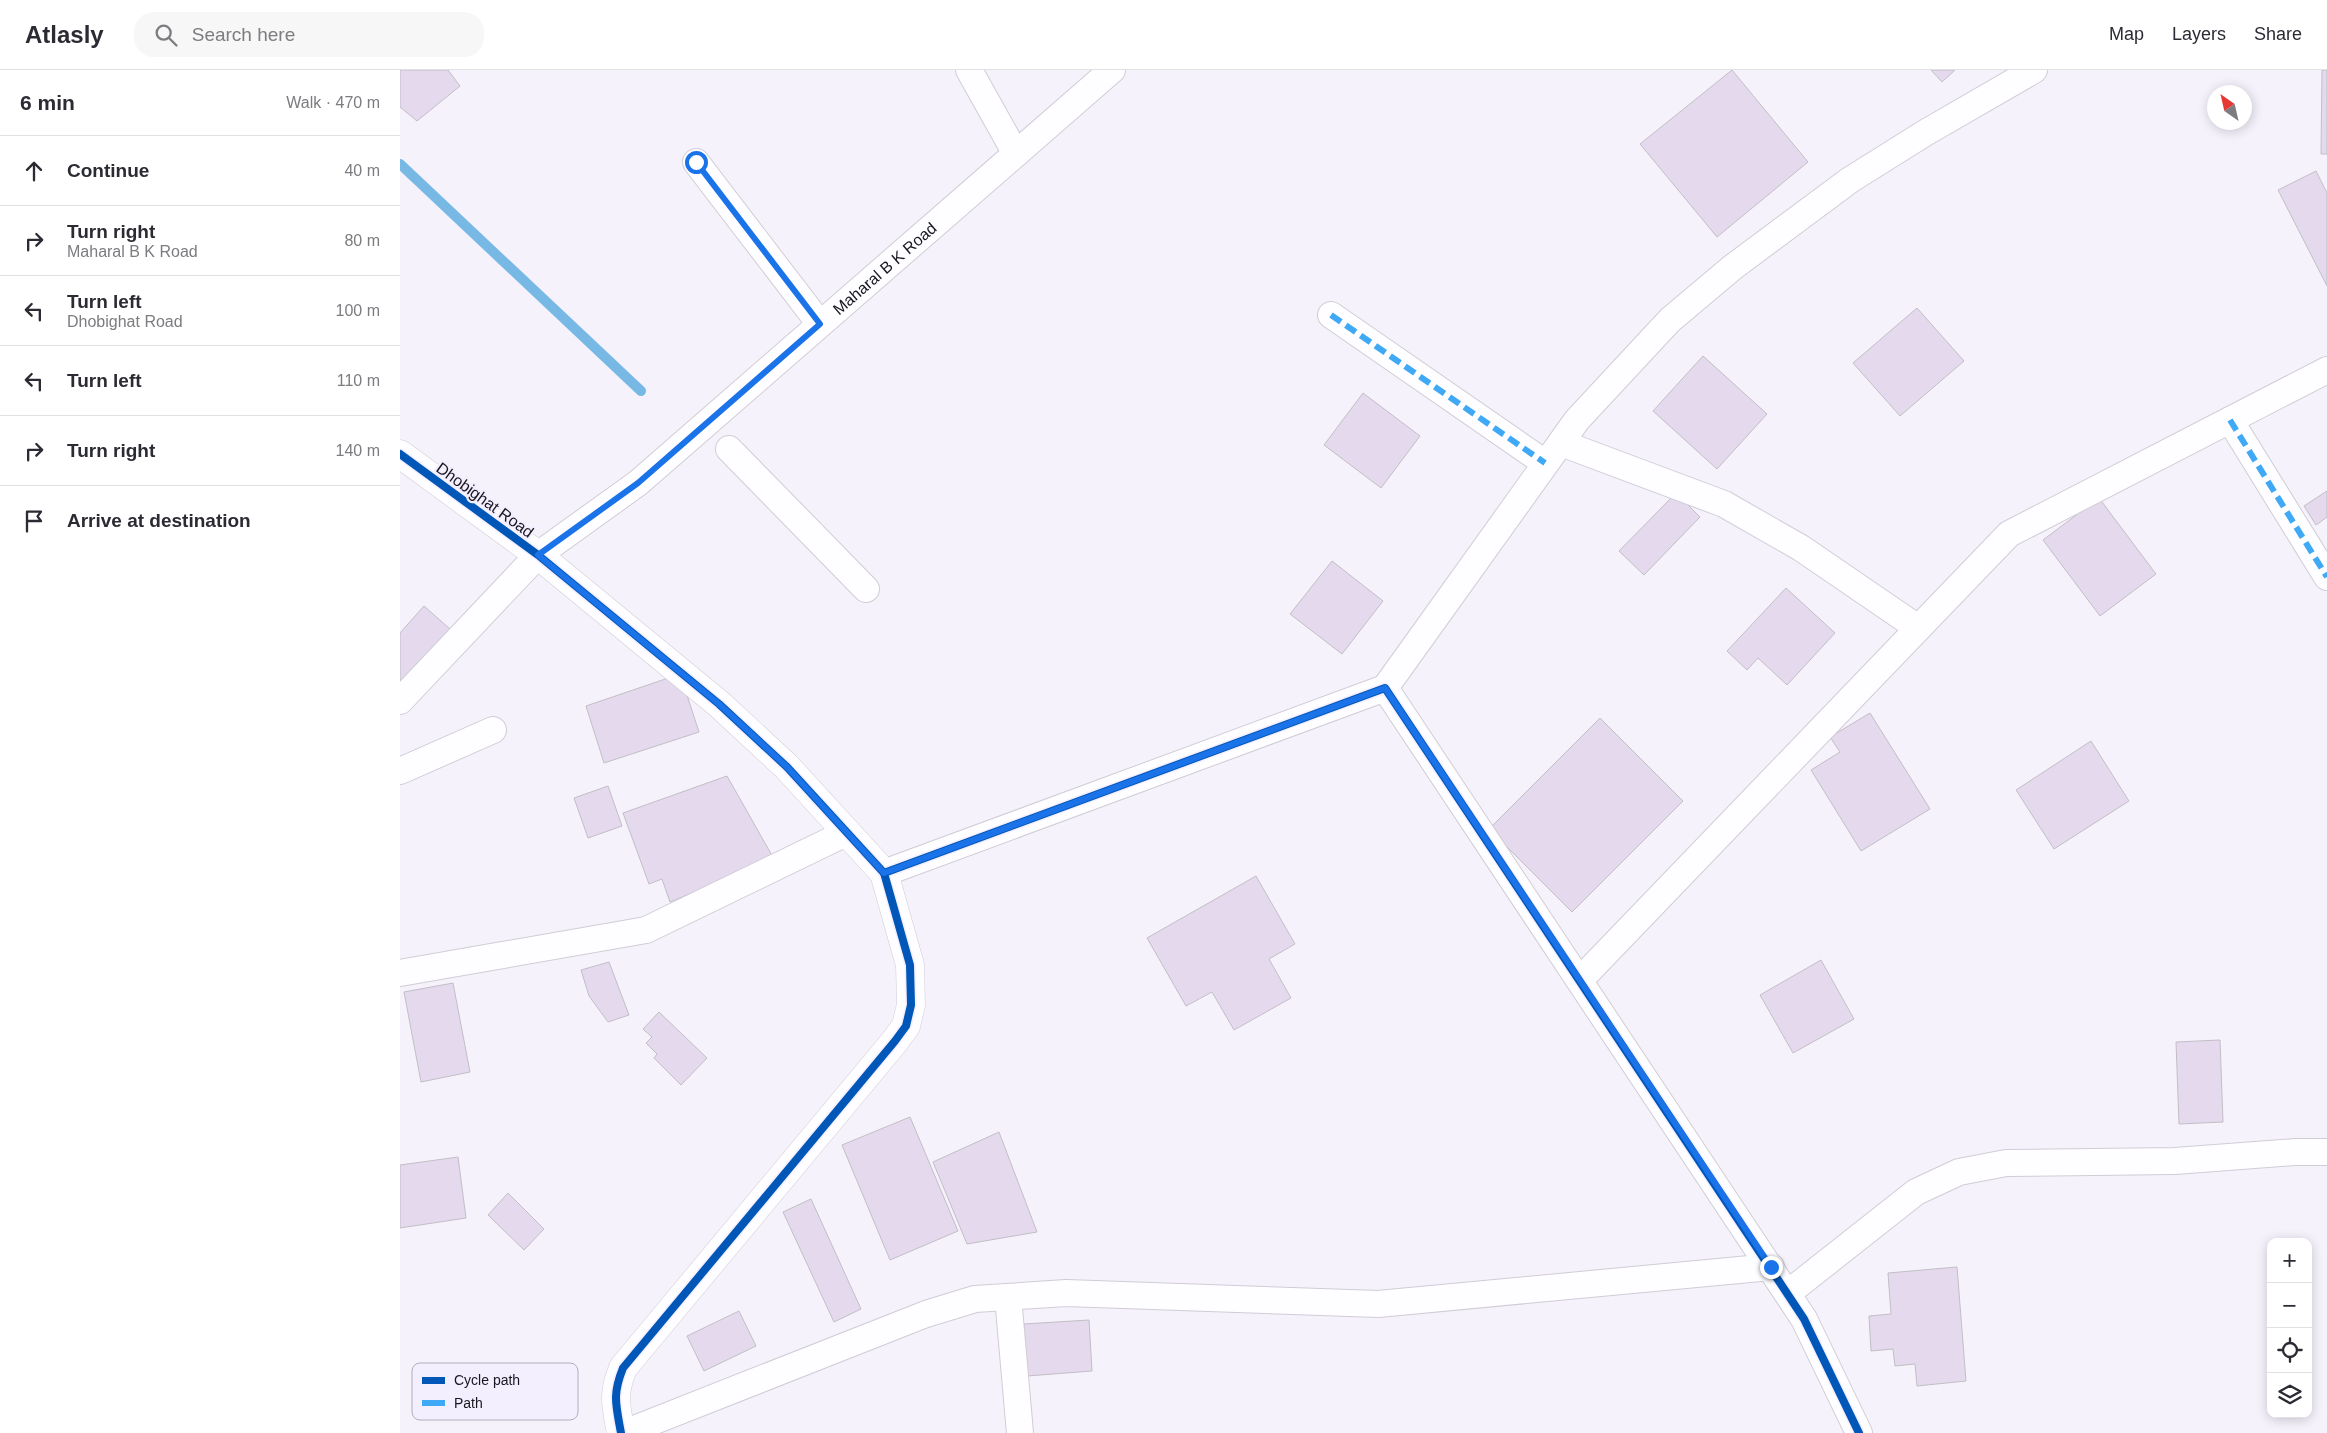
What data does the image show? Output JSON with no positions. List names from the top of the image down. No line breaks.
{"streets":{"street":["Maharal B K Road","Dhobighat Road"]},"crossings":[["Maharal B K Road","Dhobighat Road"]],"legend":["Cycle path","Path"],"north":"top left","page":{"header":"Atlasly","search":"Search here","nav":["Map","Layers","Share"],"heading":["6 min","Walk · 470 m"],"list":[["Continue","40 m"],["Turn right","Maharal B K Road","80 m"],["Turn left","Dhobighat Road","100 m"],["Turn left","110 m"],["Turn right","140 m"],"Arrive at destination"],"map_buttons":["+","−"]}}
